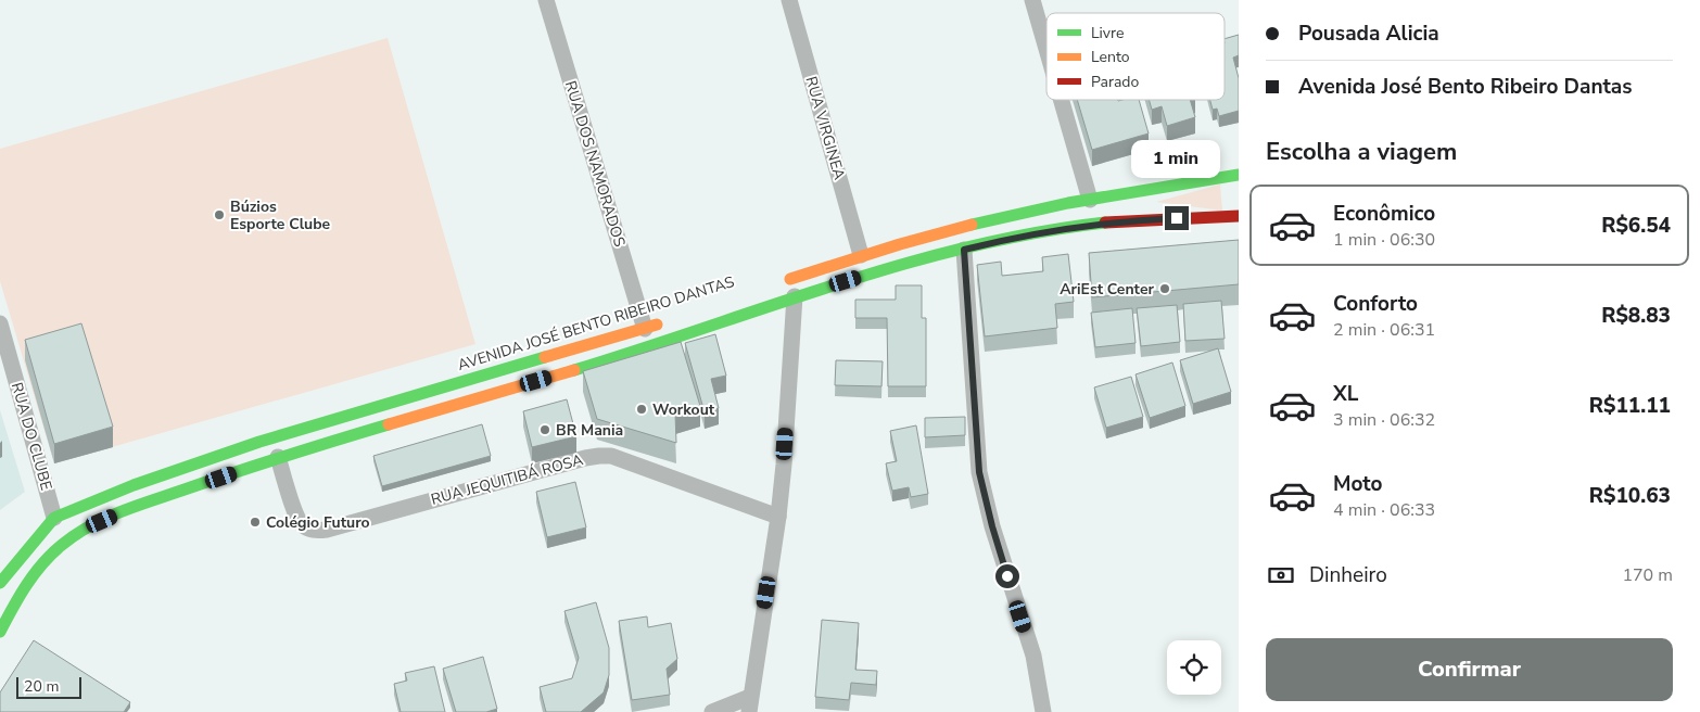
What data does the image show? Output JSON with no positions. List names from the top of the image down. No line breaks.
{"streets":{"main road":["AVENIDA JOSÉ BENTO RIBEIRO DANTAS"],"street":["RUA VIRGINEA","RUA DOS NAMORADOS","RUA DO CLUBE","RUA JEQUITIBÁ ROSA"]},"crossings":[["RUA DOS NAMORADOS","AVENIDA JOSÉ BENTO RIBEIRO DANTAS"],["AVENIDA JOSÉ BENTO RIBEIRO DANTAS","RUA DO CLUBE"]],"places":["Búzios Esporte Clube","AriEst Center","Workout","BR Mania","Colégio Futuro"],"legend":["Livre","Lento","Parado"],"scale_bar":"20 m","page":{"banner":["Pousada Alicia","Avenida José Bento Ribeiro Dantas"],"heading":"Escolha a viagem","bubble":"1 min","list":[{"name":"Econômico","note":"1 min · 06:30","value":"R$6.54"},{"name":"Conforto","note":"2 min · 06:31","value":"R$8.83"},{"name":"XL","note":"3 min · 06:32","value":"R$11.11"},{"name":"Moto","note":"4 min · 06:33","value":"R$10.63"}],"pay":["Dinheiro","170 m"],"buttons":"Confirmar","scale":"20 m"}}
